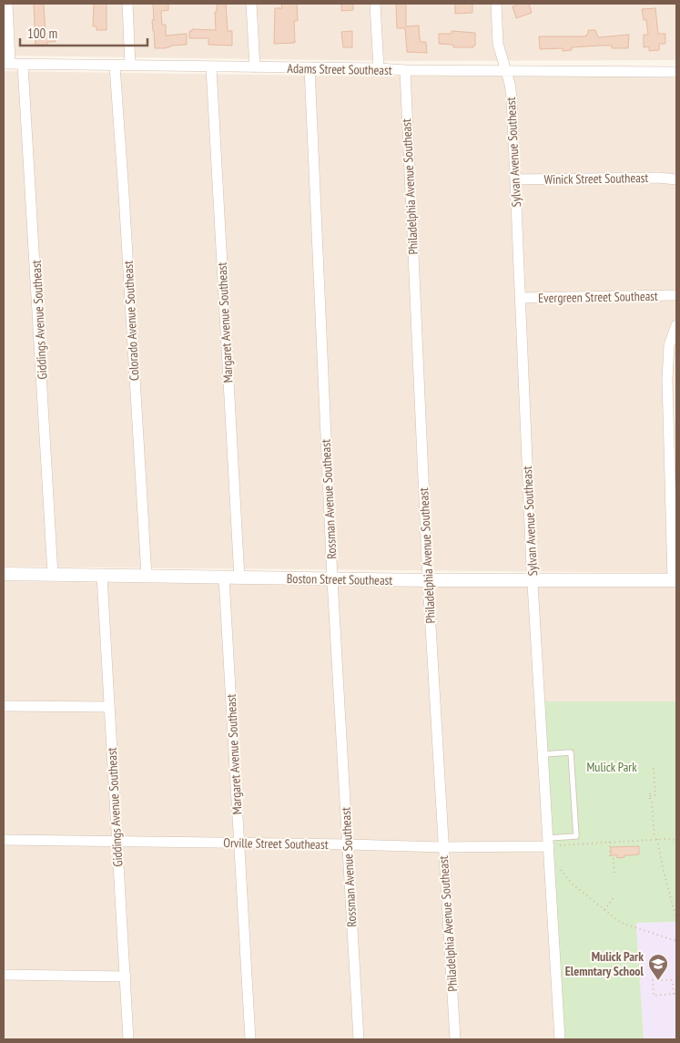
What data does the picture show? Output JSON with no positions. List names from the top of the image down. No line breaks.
{"streets":{"street":["Adams Street Southeast","Sylvan Avenue Southeast","Winick Street Southeast","Philadelphia Avenue Southeast","Evergreen Street Southeast","Giddings Avenue Southeast","Colorado Avenue Southeast","Margaret Avenue Southeast","Rossman Avenue Southeast","Boston Street Southeast","Orville Street Southeast"]},"crossings":[["Adams Street Southeast","Sylvan Avenue Southeast"],["Adams Street Southeast","Philadelphia Avenue Southeast"],["Adams Street Southeast","Giddings Avenue Southeast"],["Adams Street Southeast","Colorado Avenue Southeast"],["Adams Street Southeast","Margaret Avenue Southeast"],["Adams Street Southeast","Rossman Avenue Southeast"],["Sylvan Avenue Southeast","Winick Street Southeast"],["Sylvan Avenue Southeast","Evergreen Street Southeast"],["Sylvan Avenue Southeast","Boston Street Southeast"],["Sylvan Avenue Southeast","Orville Street Southeast"],["Philadelphia Avenue Southeast","Boston Street Southeast"],["Philadelphia Avenue Southeast","Orville Street Southeast"],["Giddings Avenue Southeast","Boston Street Southeast"],["Giddings Avenue Southeast","Orville Street Southeast"],["Colorado Avenue Southeast","Boston Street Southeast"],["Margaret Avenue Southeast","Boston Street Southeast"],["Margaret Avenue Southeast","Orville Street Southeast"],["Rossman Avenue Southeast","Boston Street Southeast"],["Rossman Avenue Southeast","Orville Street Southeast"]],"parks":["Mulick Park"],"places":{"school or university":["Mulick Park Elemntary School"]},"scale_bar":"100 m"}
